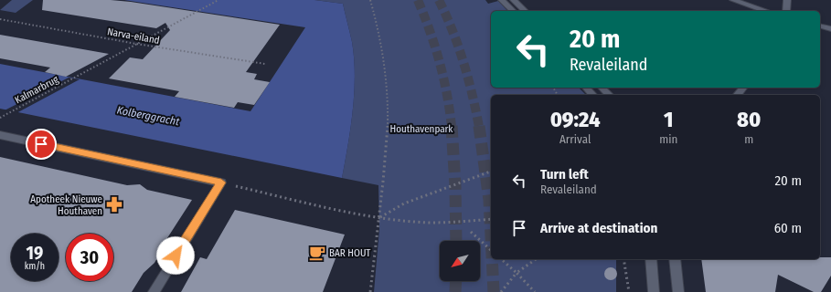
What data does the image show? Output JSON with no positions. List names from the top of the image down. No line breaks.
{"streets":{"path":["Narva-eiland","Kalmarbrug"]},"crossings":[["Narva-eiland","Kalmarbrug"]],"water":["Kolberggracht"],"parks":["Houthavenpark"],"places":{"pharmacy":["Apotheek Nieuwe Houthaven"],"cafe":["BAR HOUT"]},"north":"bottom left","page":{"turn":["20 m","Revaleiland"],"eta":["09:24","Arrival","1","min","80","m"],"list":[{"name":"Turn left","note":"Revaleiland","value":"20 m"},{"name":"Arrive at destination","value":"60 m"}],"speed":"19 km/h","limit":"30"}}
